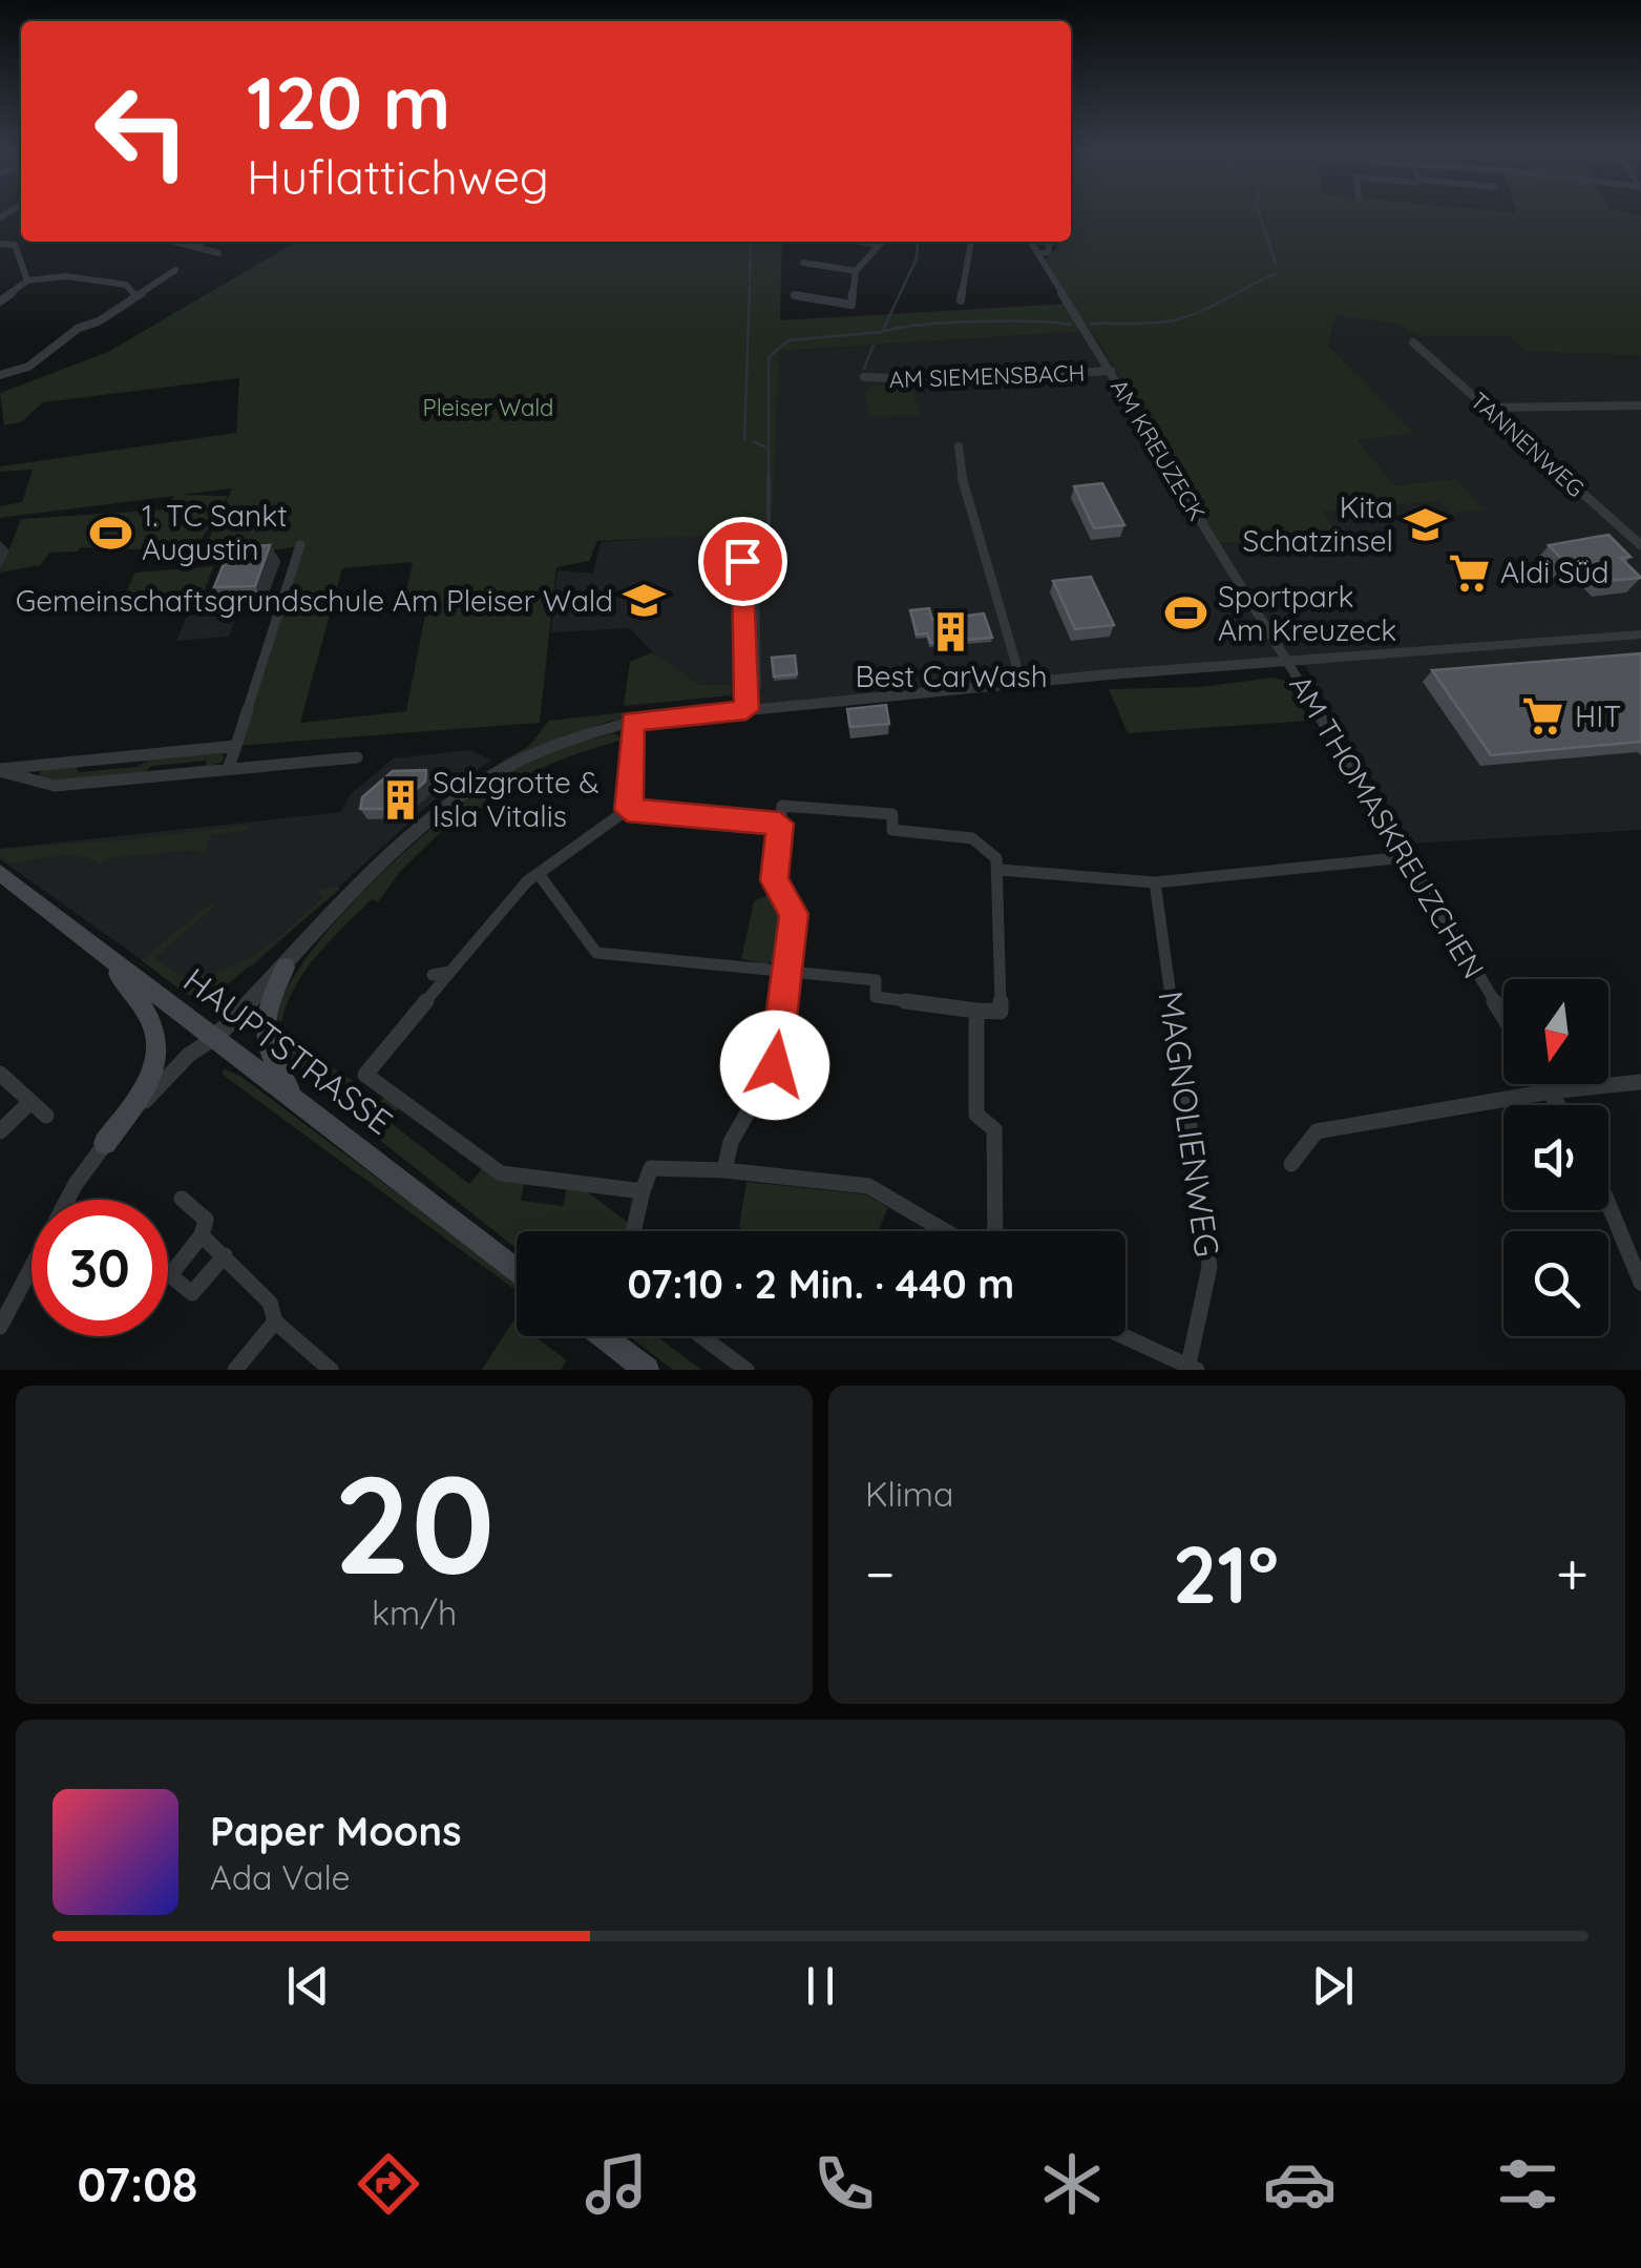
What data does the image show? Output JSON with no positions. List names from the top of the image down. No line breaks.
{"streets":{"main road":["HAUPTSTRASSE"],"street":["AM SIEMENSBACH","TANNENWEG","AM KREUZECK","AM THOMASKREUZCHEN","MAGNOLIENWEG"]},"crossings":[["AM SIEMENSBACH","AM KREUZECK"],["AM KREUZECK","AM THOMASKREUZCHEN"]],"parks":["Pleiser Wald"],"places":{"school or university":["Kita Schatzinsel","Gemeinschaftsgrundschule Am Pleiser Wald"],"sports":["1. TC Sankt Augustin","Sportpark Am Kreuzeck"],"supermarket":["Aldi Süd","HIT"],"building":["Best CarWash","Salzgrotte & Isla Vitalis"]},"north":"bottom","page":{"turn":["120 m","Huflattichweg"],"limit":"30","trip":"07:10 · 2 Min. · 440 m","tile":[["20","km/h"],"Klima"],"heat":["−","21°","+"],"song":["Paper Moons","Ada Vale"],"tabs":"07:08"}}
